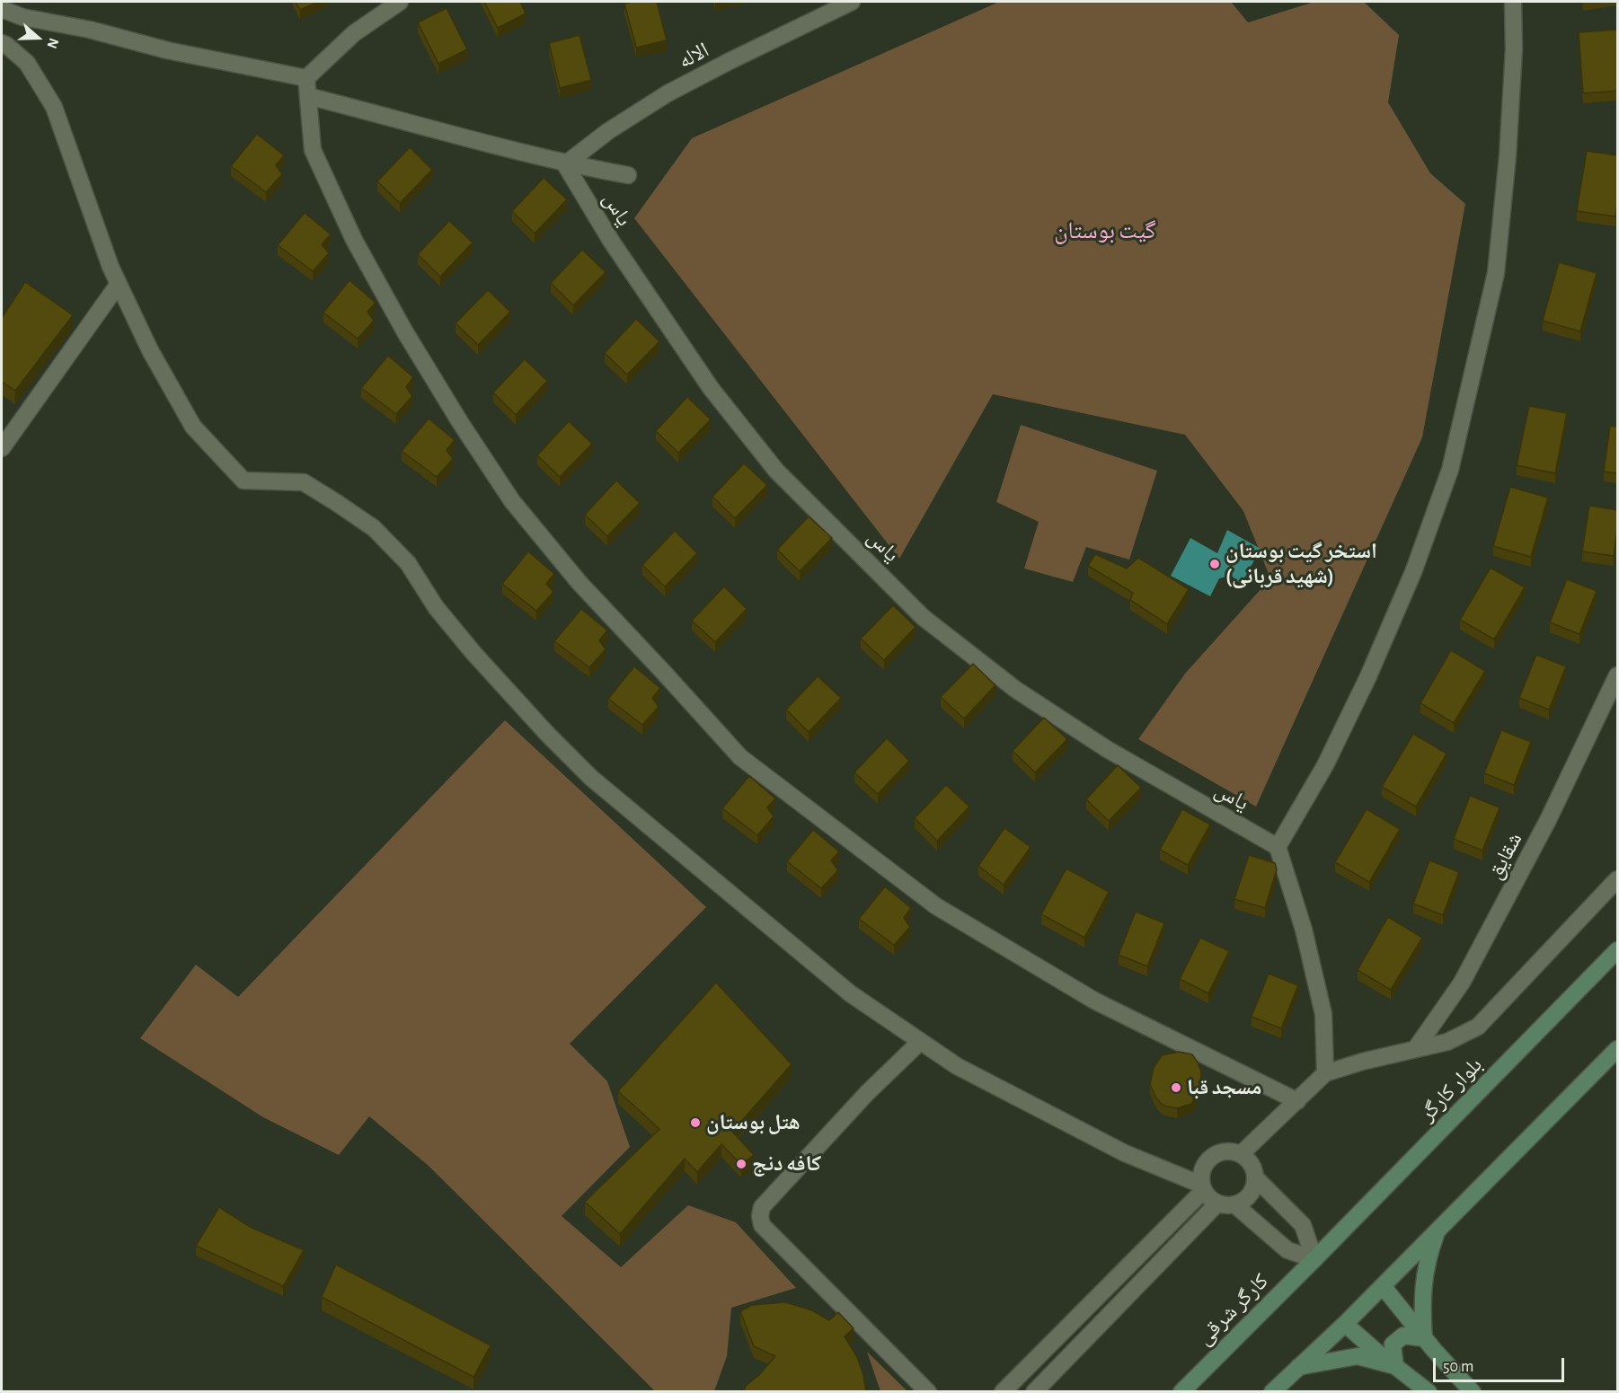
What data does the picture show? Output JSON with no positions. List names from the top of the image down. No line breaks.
{"streets":{"main road":["بلوار کارگر","کارگر شرقی"],"street":["الاله","یاس","شقایق"]},"crossings":[["الاله","یاس"],["بلوار کارگر","کارگر شرقی"]],"districts":["گیت بوستان"],"places":["استخر گیت بوستان (شهید قربانی)","مسجد قبا","هتل بوستان","کافه دنج"],"scale_bar":"50 m","north":"right"}
